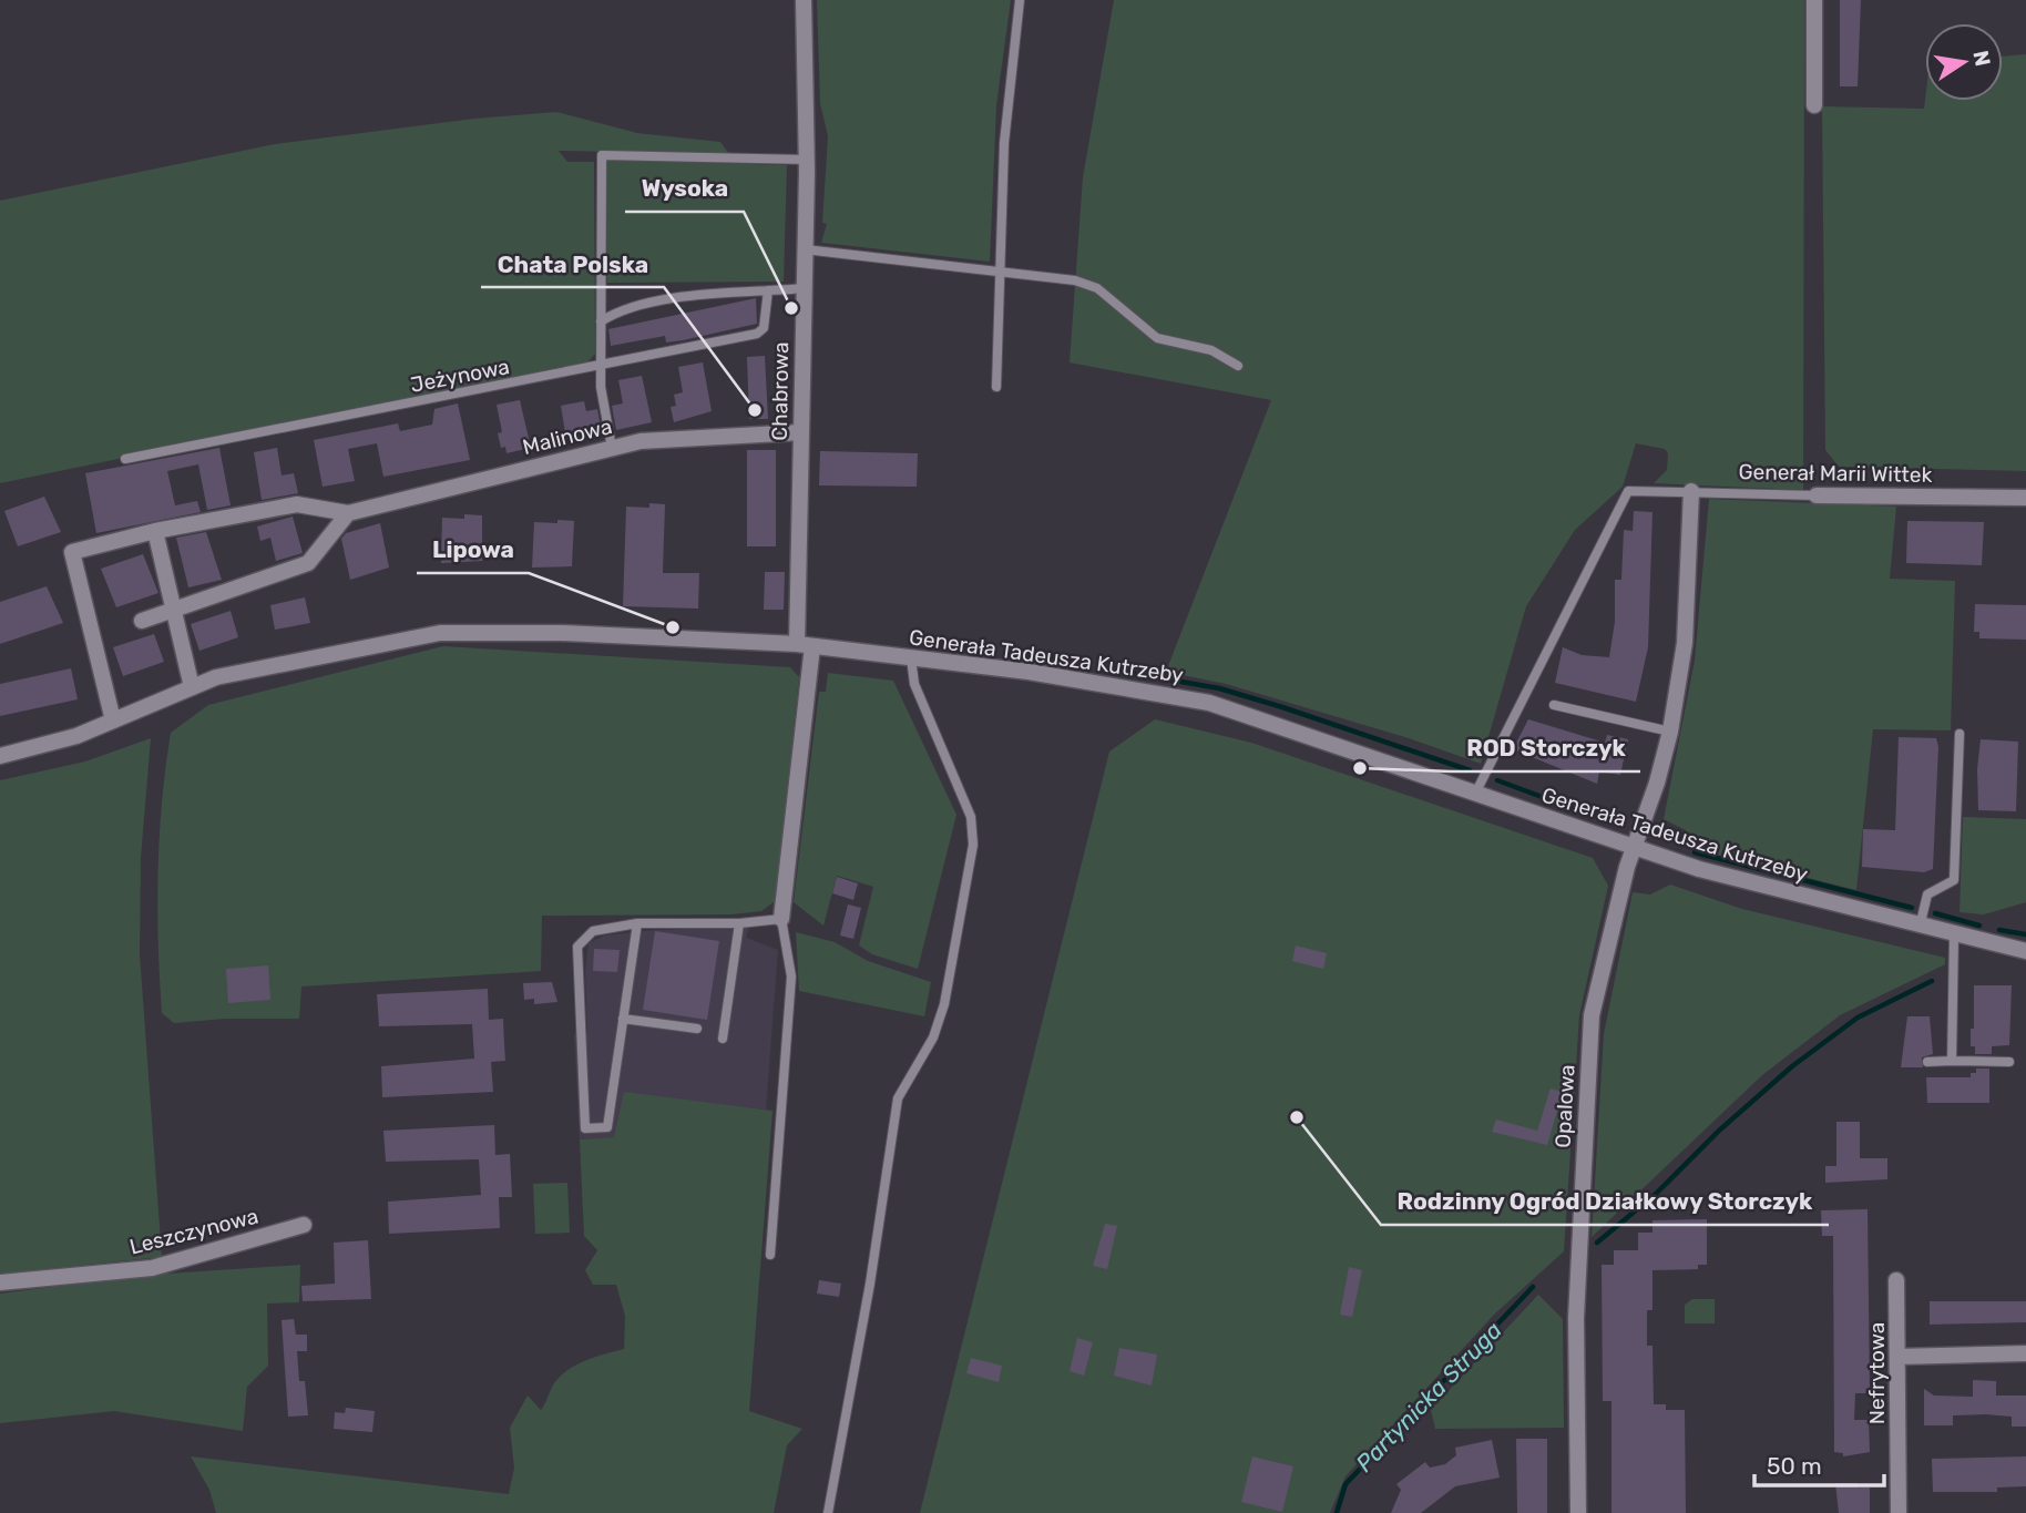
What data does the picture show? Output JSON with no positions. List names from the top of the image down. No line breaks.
{"streets":{"street":["Chabrowa","Malinowa","Generał Marii Wittek","Generała Tadeusza Kutrzeby","Opalowa","Leszczynowa","Nefrytowa"],"lane":["Jeżynowa"]},"crossings":[["Chabrowa","Malinowa"],["Chabrowa","Generała Tadeusza Kutrzeby"],["Malinowa","Generała Tadeusza Kutrzeby"],["Generał Marii Wittek","Generała Tadeusza Kutrzeby"],["Generał Marii Wittek","Opalowa"],["Generała Tadeusza Kutrzeby","Opalowa"]],"water":["Partynicka Struga"],"places":["Wysoka","Chata Polska","Lipowa","ROD Storczyk","Rodzinny Ogród Działkowy Storczyk"],"scale_bar":"50 m","north":"right"}
